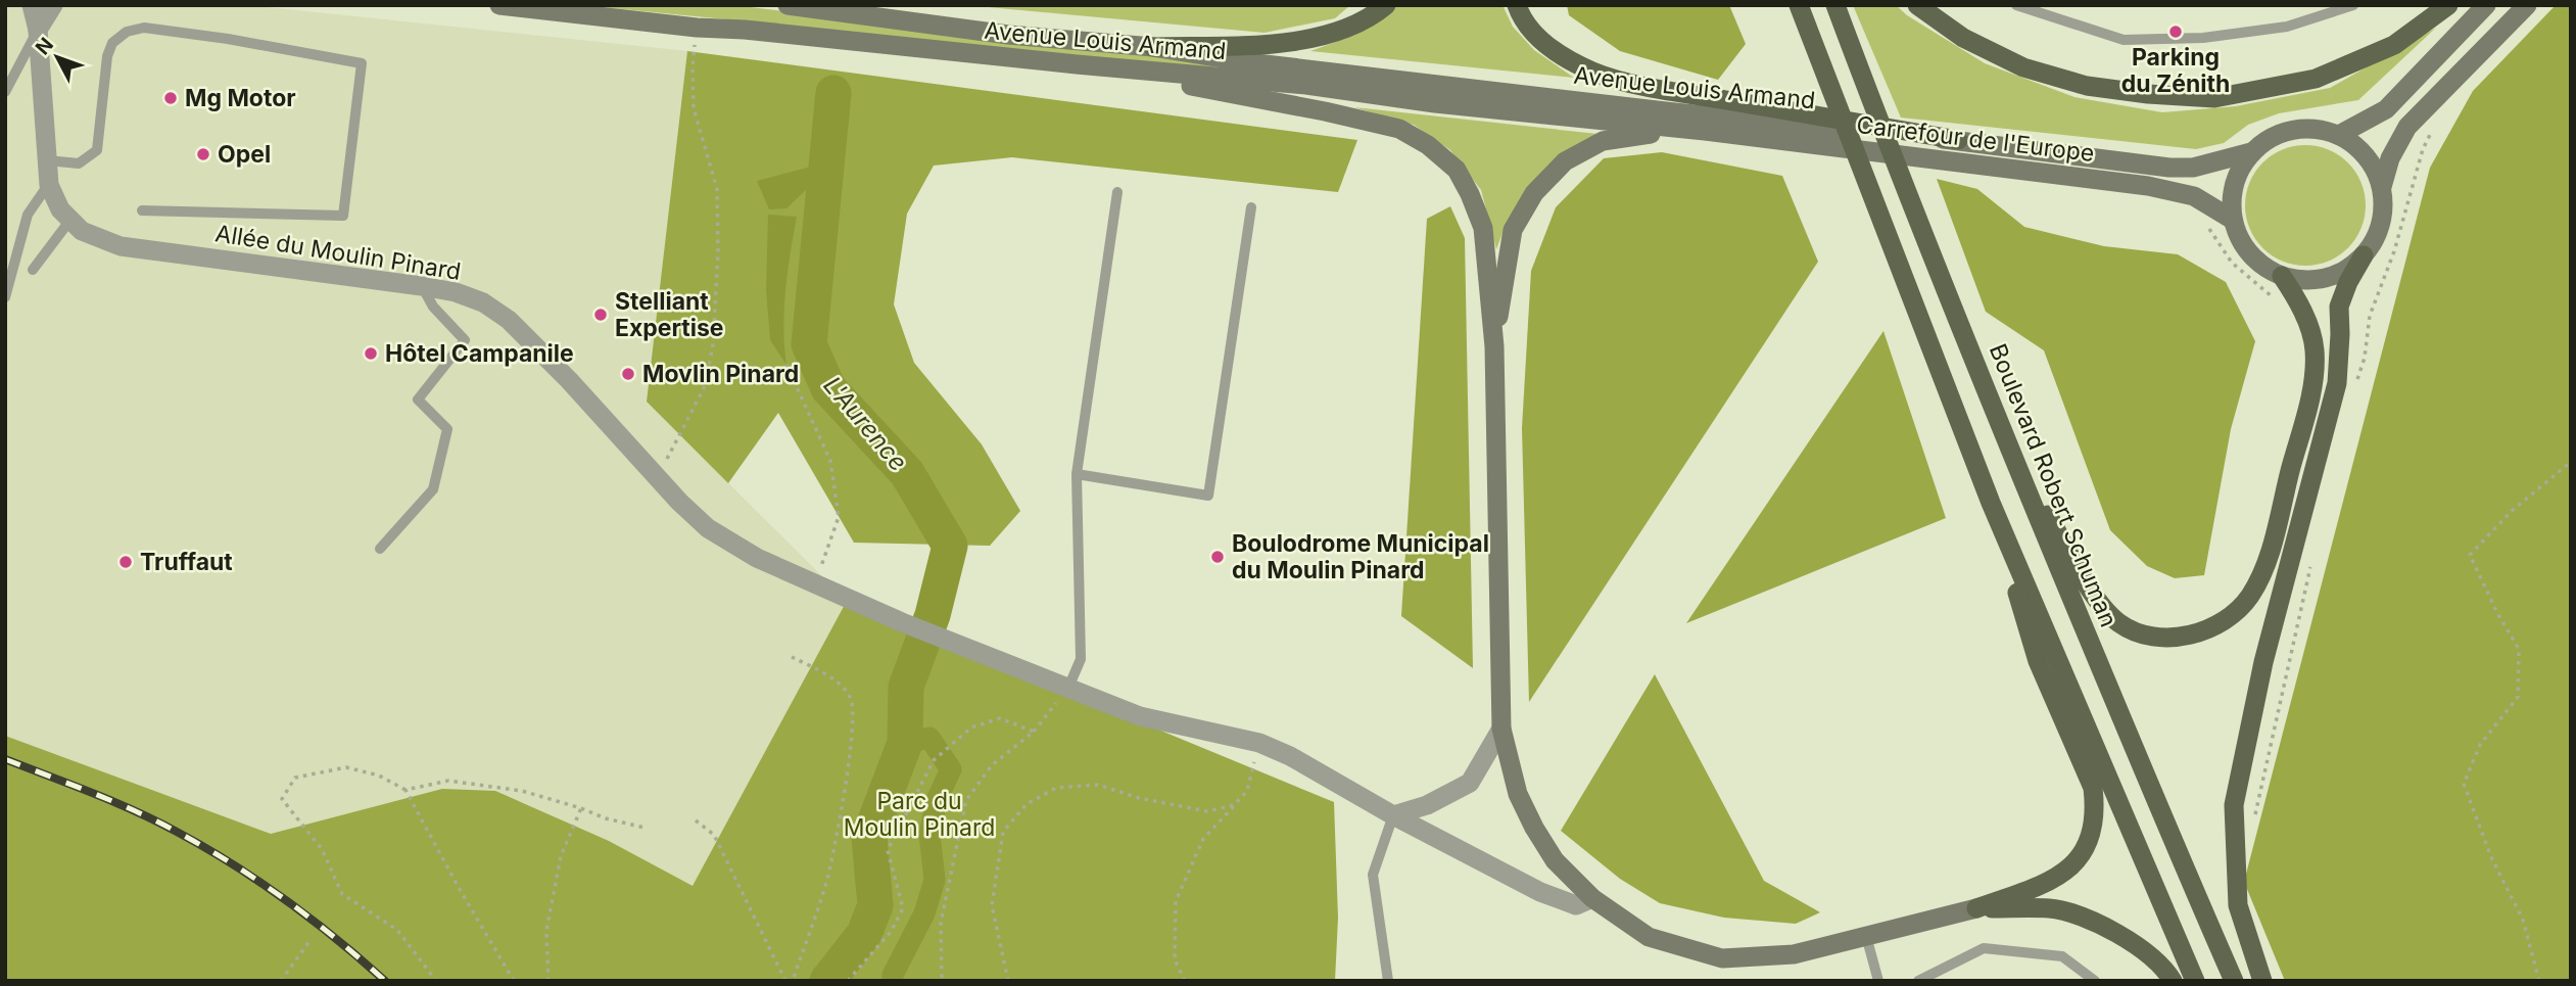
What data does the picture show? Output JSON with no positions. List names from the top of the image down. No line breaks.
{"streets":{"main road":["Avenue Louis Armand","Carrefour de l'Europe","Boulevard Robert Schuman"],"street":["Allée du Moulin Pinard"]},"crossings":[["Avenue Louis Armand","Carrefour de l'Europe"]],"water":["L'Aurence"],"parks":["Parc du Moulin Pinard"],"places":["Parking du Zénith","Mg Motor","Opel","Stelliant Expertise","Hôtel Campanile","Movlin Pinard","Boulodrome Municipal du Moulin Pinard","Truffaut"],"north":"top left"}
